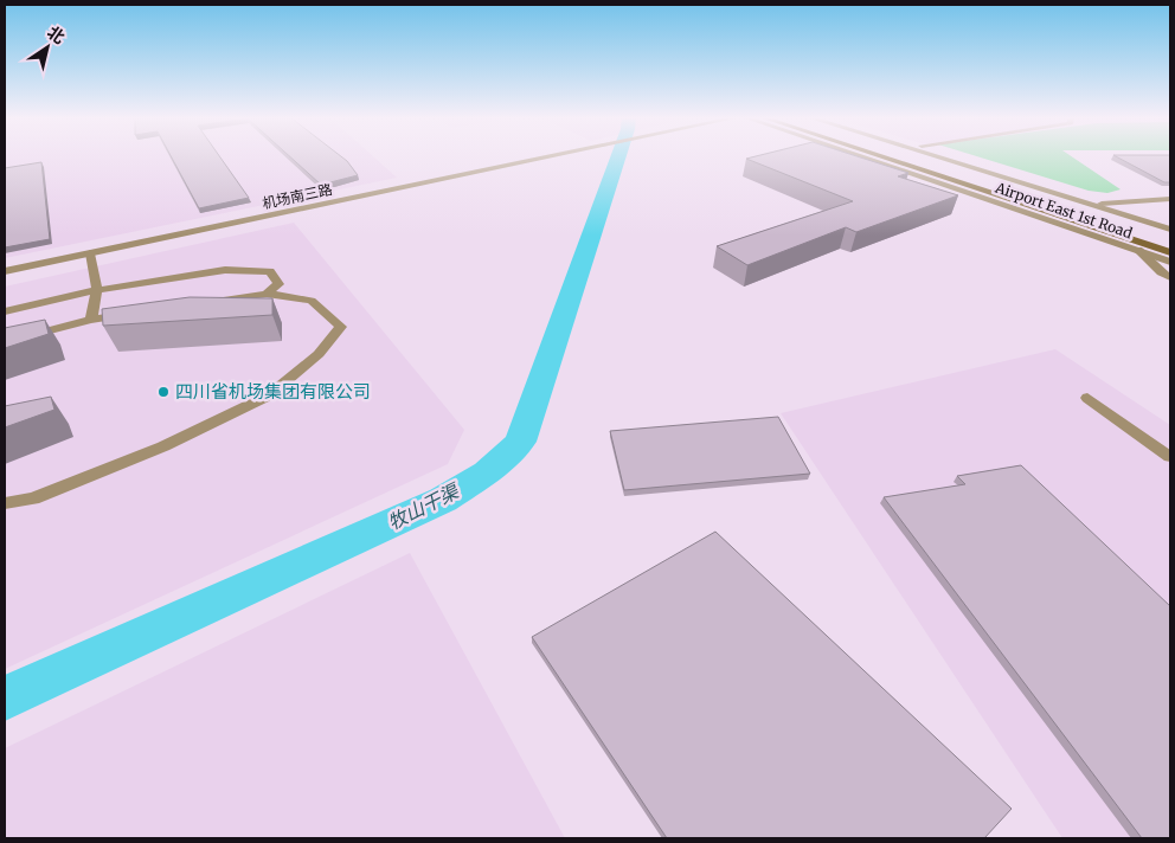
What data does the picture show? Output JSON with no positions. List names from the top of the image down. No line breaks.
{"streets":{"street":["机场南三路","Airport East 1st Road"]},"water":["牧山干渠"],"places":["四川省机场集团有限公司"],"north":"top right"}
